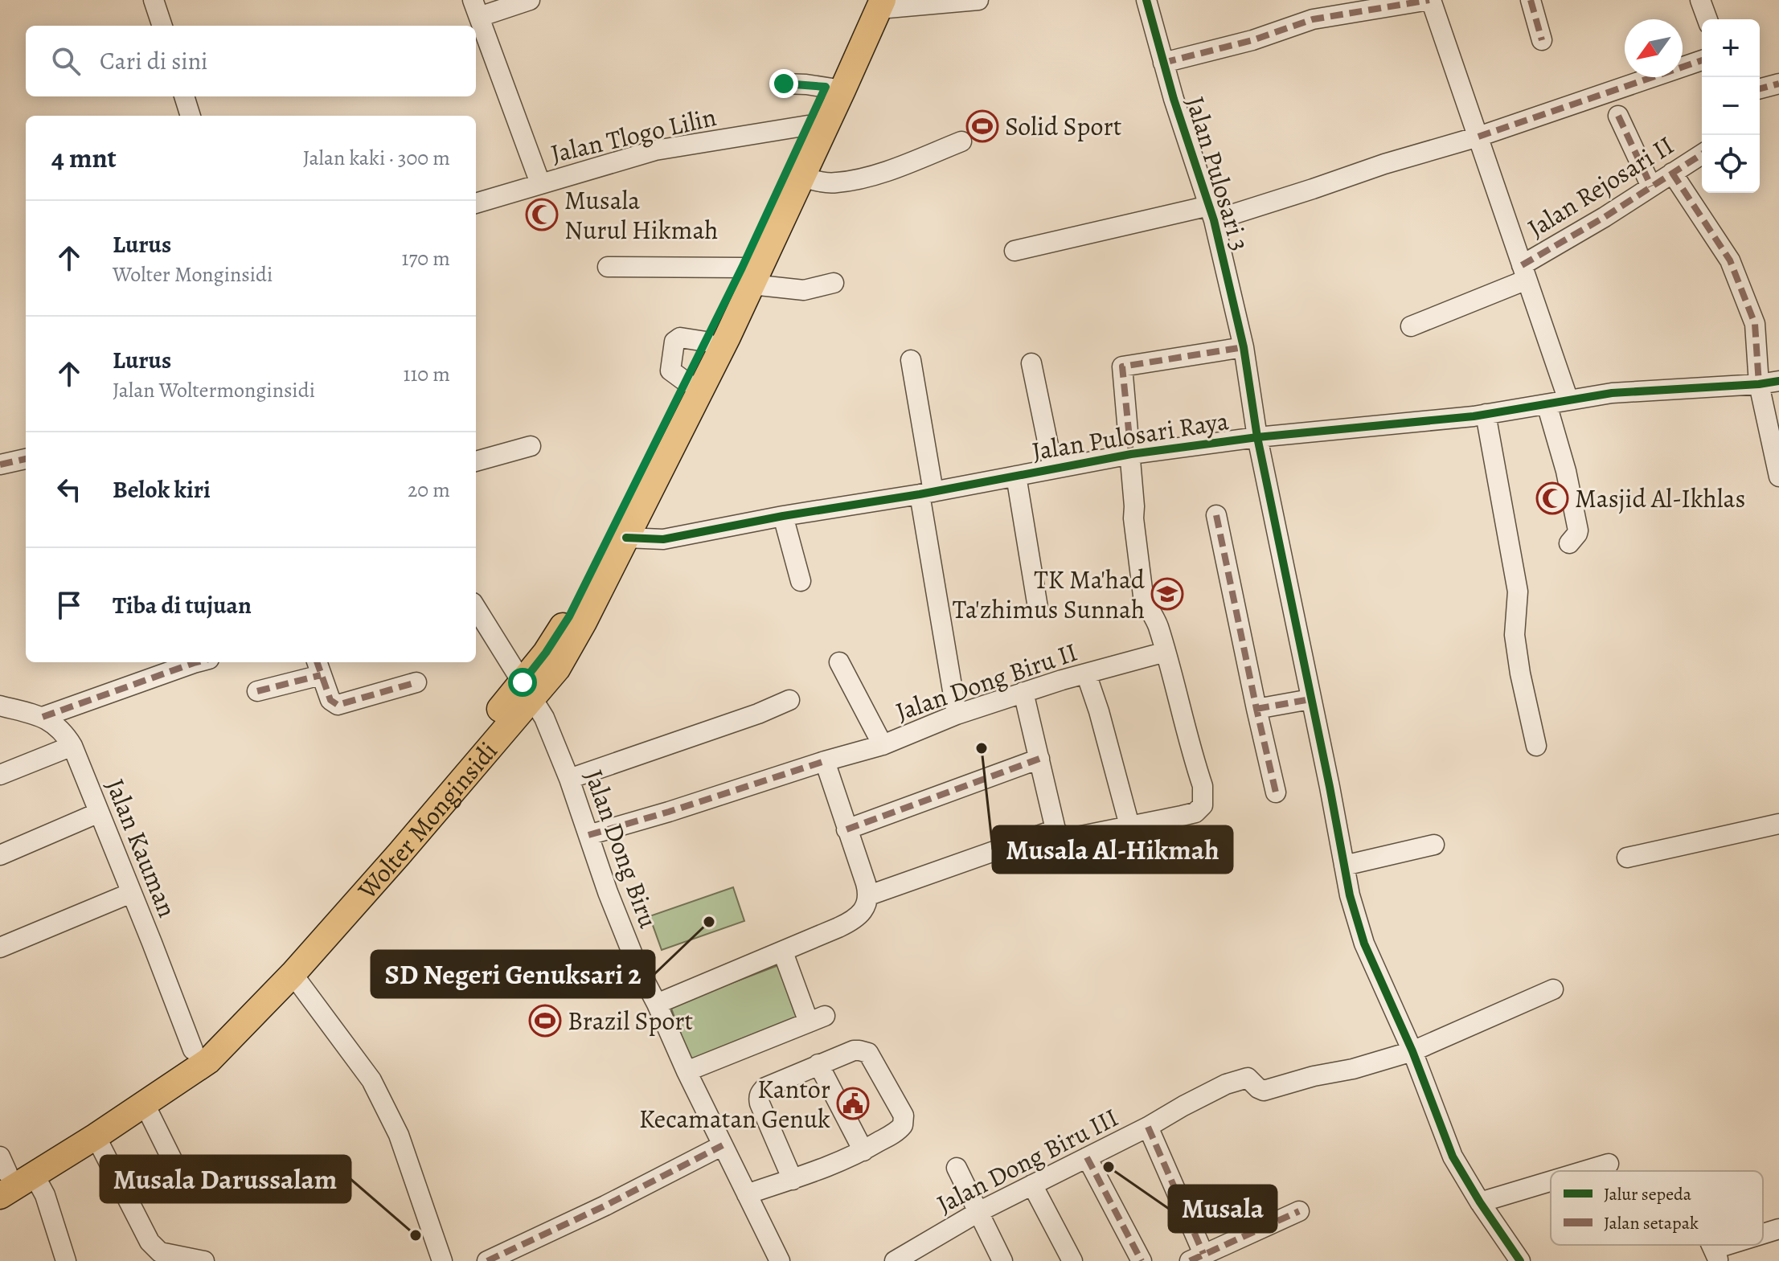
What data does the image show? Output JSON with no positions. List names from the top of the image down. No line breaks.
{"streets":{"main road":["Wolter Monginsidi"],"street":["Jalan Tlogo Lilin","Jalan Pulosari 3","Jalan Rejosari II","Jalan Pulosari Raya","Jalan Dong Biru II","Jalan Kauman","Jalan Dong Biru","Jalan Dong Biru III"]},"crossings":[["Jalan Pulosari 3","Jalan Pulosari Raya"],["Jalan Pulosari 3","Jalan Dong Biru III"],["Jalan Pulosari Raya","Wolter Monginsidi"],["Jalan Dong Biru II","Jalan Dong Biru"],["Wolter Monginsidi","Jalan Kauman"],["Wolter Monginsidi","Jalan Dong Biru"]],"places":{"sports":["Solid Sport","Brazil Sport"],"mosque":["Musala Nurul Hikmah","Masjid Al-Ikhlas"],"school or university":["TK Ma'had Ta'zhimus Sunnah"],"other":["Musala Al-Hikmah","SD Negeri Genuksari 2","Musala","Musala Darussalam"],"public building":["Kantor Kecamatan Genuk"]},"legend":["Jalur sepeda","Jalan setapak"],"north":"bottom left","page":{"map_buttons":["+","−"],"search":"Cari di sini","heading":["4 mnt","Jalan kaki · 300 m"],"list":[["Lurus","Wolter Monginsidi","170 m"],["Lurus","Jalan Woltermonginsidi","110 m"],["Belok kiri","20 m"],"Tiba di tujuan"]}}
